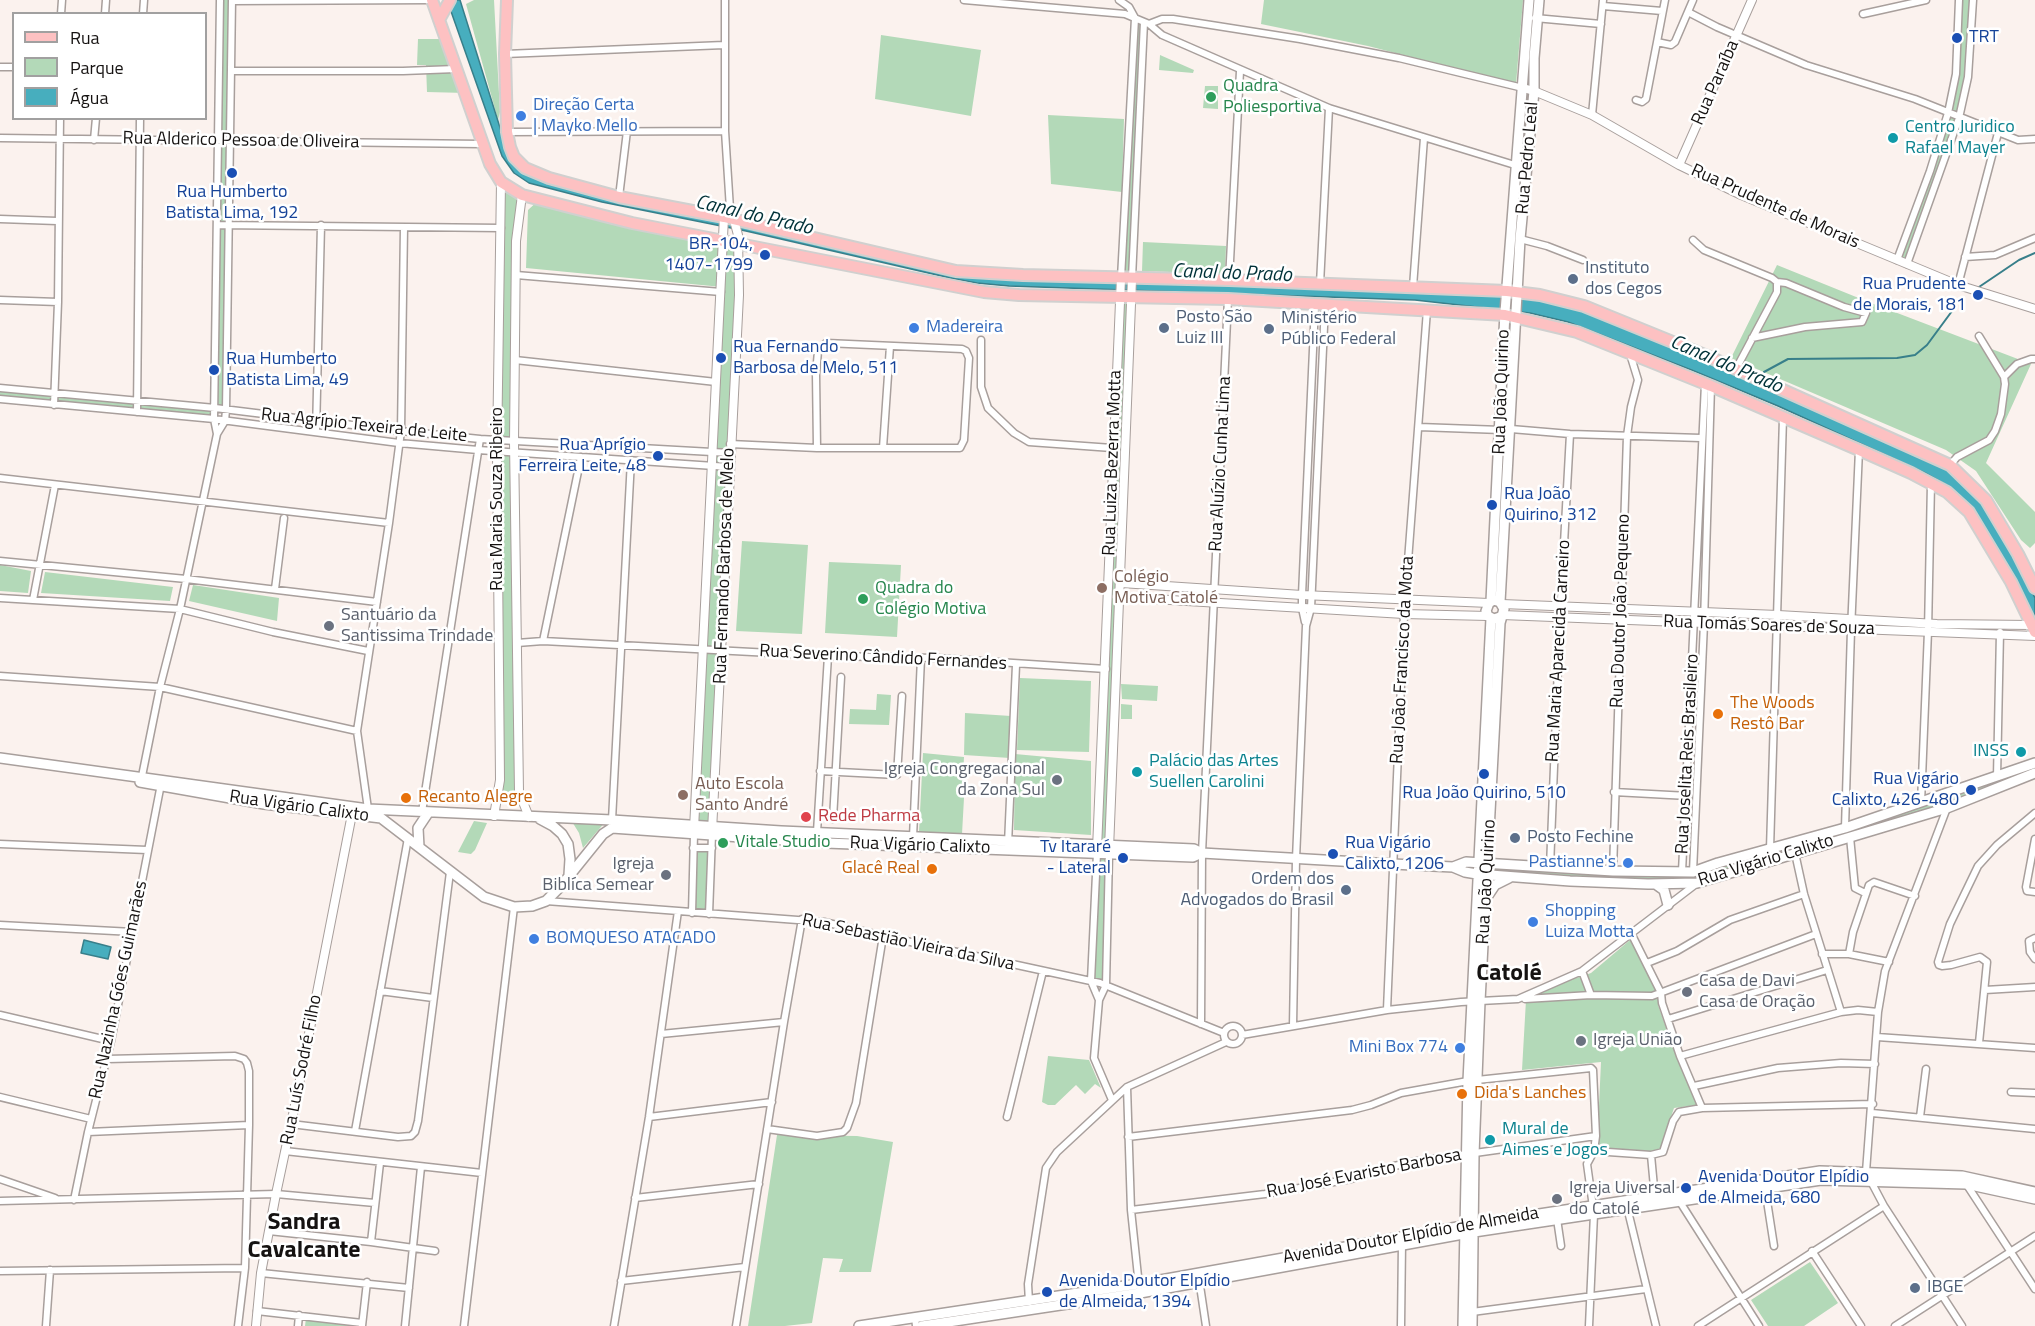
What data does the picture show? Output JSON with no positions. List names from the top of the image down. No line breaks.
{"streets":{"main road":["Rua Pedro Leal","Rua João Quirino","Rua Vigário Calixto","Avenida Doutor Elpídio de Almeida"],"street":["Rua Paraíba","Rua Alderico Pessoa de Oliveira","Rua Prudente de Morais","Rua Agrípio Texeira de Leite","Rua Luiza Bezerra Motta","Rua Aluízio Cunha Lima","Rua Maria Souza Ribeiro","Rua Fernando Barbosa de Melo","Rua Doutor João Pequeno","Rua Tomás Soares de Souza","Rua Maria Aparecida Carneiro","Rua Severino Cândido Fernandes","Rua João Francisco da Mota","Rua Joselita Reis Brasileiro","Rua Sebastião Vieira da Silva","Rua Nazinha Góes Guimarães","Rua Luís Sodré Filho","Rua José Evaristo Barbosa"]},"crossings":[["Rua Paraíba","Rua Prudente de Morais"],["Rua Pedro Leal","Rua Prudente de Morais"],["Rua Pedro Leal","Rua João Quirino"],["Rua João Quirino","Rua Tomás Soares de Souza"],["Rua João Quirino","Rua Vigário Calixto"],["Rua João Quirino","Rua José Evaristo Barbosa"],["Rua João Quirino","Avenida Doutor Elpídio de Almeida"],["Rua Agrípio Texeira de Leite","Rua Maria Souza Ribeiro"],["Rua Agrípio Texeira de Leite","Rua Fernando Barbosa de Melo"],["Rua Luiza Bezerra Motta","Rua Tomás Soares de Souza"],["Rua Luiza Bezerra Motta","Rua Severino Cândido Fernandes"],["Rua Luiza Bezerra Motta","Rua Vigário Calixto"],["Rua Luiza Bezerra Motta","Rua Sebastião Vieira da Silva"],["Rua Aluízio Cunha Lima","Rua Tomás Soares de Souza"],["Rua Aluízio Cunha Lima","Rua Vigário Calixto"],["Rua Aluízio Cunha Lima","Rua Sebastião Vieira da Silva"],["Rua Maria Souza Ribeiro","Rua Severino Cândido Fernandes"],["Rua Maria Souza Ribeiro","Rua Vigário Calixto"],["Rua Fernando Barbosa de Melo","Rua Severino Cândido Fernandes"],["Rua Fernando Barbosa de Melo","Rua Vigário Calixto"],["Rua Fernando Barbosa de Melo","Rua Sebastião Vieira da Silva"],["Rua Doutor João Pequeno","Rua Tomás Soares de Souza"],["Rua Doutor João Pequeno","Rua Vigário Calixto"],["Rua Tomás Soares de Souza","Rua Maria Aparecida Carneiro"],["Rua Tomás Soares de Souza","Rua João Francisco da Mota"],["Rua Tomás Soares de Souza","Rua Joselita Reis Brasileiro"],["Rua Maria Aparecida Carneiro","Rua Vigário Calixto"],["Rua João Francisco da Mota","Rua Vigário Calixto"],["Rua Joselita Reis Brasileiro","Rua Vigário Calixto"],["Rua Vigário Calixto","Rua Sebastião Vieira da Silva"],["Rua Vigário Calixto","Rua Nazinha Góes Guimarães"],["Rua Vigário Calixto","Rua Luís Sodré Filho"]],"districts":["Catolé","Sandra Cavalcante"],"water":["Canal do Prado"],"places":["TRT","Quadra Poliesportiva","Direção Certa | Mayko Mello","Centro Juridico Rafael Mayer","Rua Humberto Batista Lima, 192","BR-104, 1407-1799","Instituto dos Cegos","Rua Prudente de Morais, 181","Madereira","Posto São Luiz III","Ministério Público Federal","Rua Fernando Barbosa de Melo, 511","Rua Humberto Batista Lima, 49","Rua Aprígio Ferreira Leite, 48","Rua João Quirino, 312","Colégio Motiva Catolé","Quadra do Colégio Motiva","Santuário da Santissima Trindade","The Woods Restô Bar","INSS","Palácio das Artes Suellen Carolini","Rua João Quirino, 510","Igreja Congregacional da Zona Sul","Rua Vigário Calixto, 426-480","Auto Escola Santo André","Recanto Alegre","Rede Pharma","Posto Fechine","Vitale Studio","Rua Vigário Calixto, 1206","Tv Itararé - Lateral","Pastianne's","Glacê Real","Igreja Biblíca Semear","Ordem dos Advogados do Brasil","Shopping Luiza Motta","BOMQUESO ATACADO","Casa de Davi Casa de Oração","Igreja União","Mini Box 774","Dida's Lanches","Mural de Aimes e Jogos","Avenida Doutor Elpídio de Almeida, 680","Igreja Uiversal do Catolé","IBGE","Avenida Doutor Elpídio de Almeida, 1394"],"legend":["Rua","Parque","Água"]}
